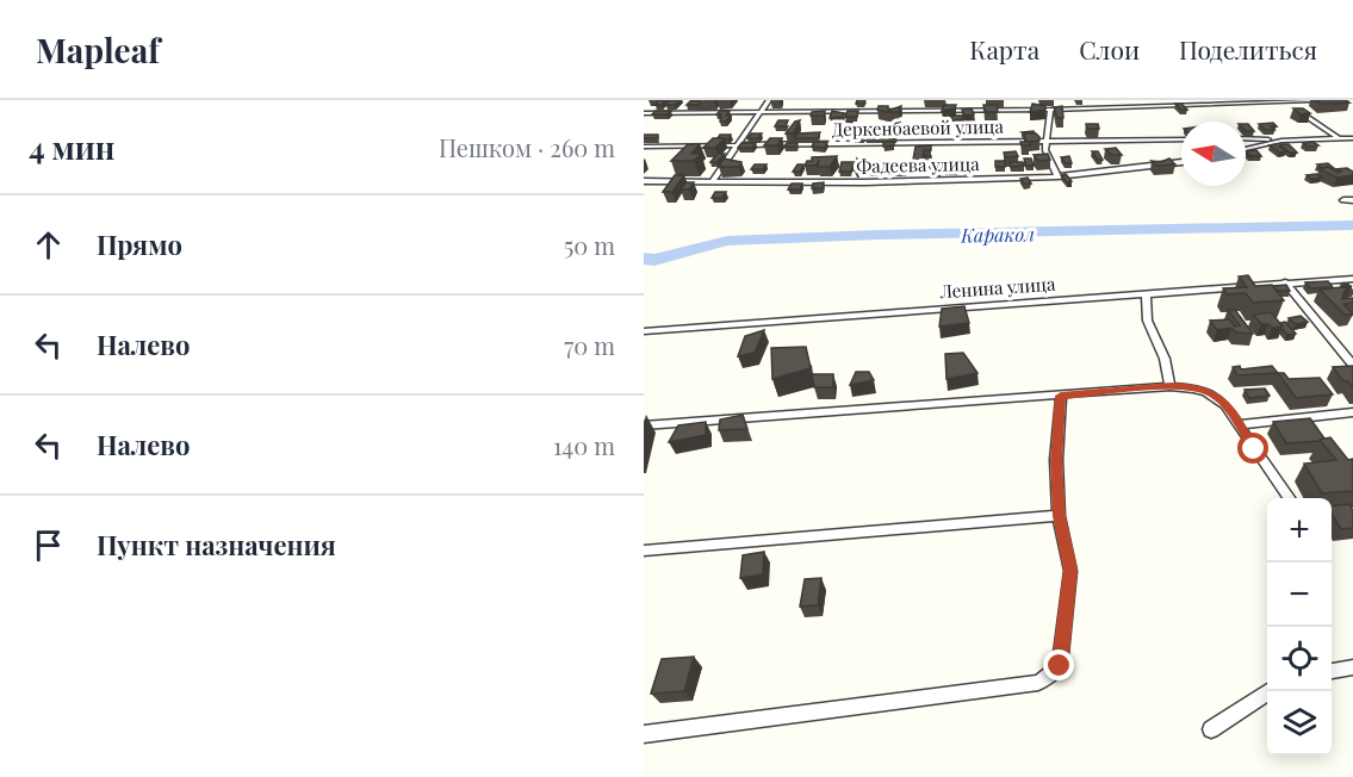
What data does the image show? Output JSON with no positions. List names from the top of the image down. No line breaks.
{"streets":{"street":["Деркенбаевой улица","Фадеева улица","Ленина улица"]},"water":["Каракол"],"north":"left","page":{"header":"Mapleaf","nav":["Карта","Слои","Поделиться"],"heading":["4 мин","Пешком · 260 m"],"list":[["Прямо","50 m"],["Налево","70 m"],["Налево","140 m"],"Пункт назначения"],"map_buttons":["+","−"]}}
